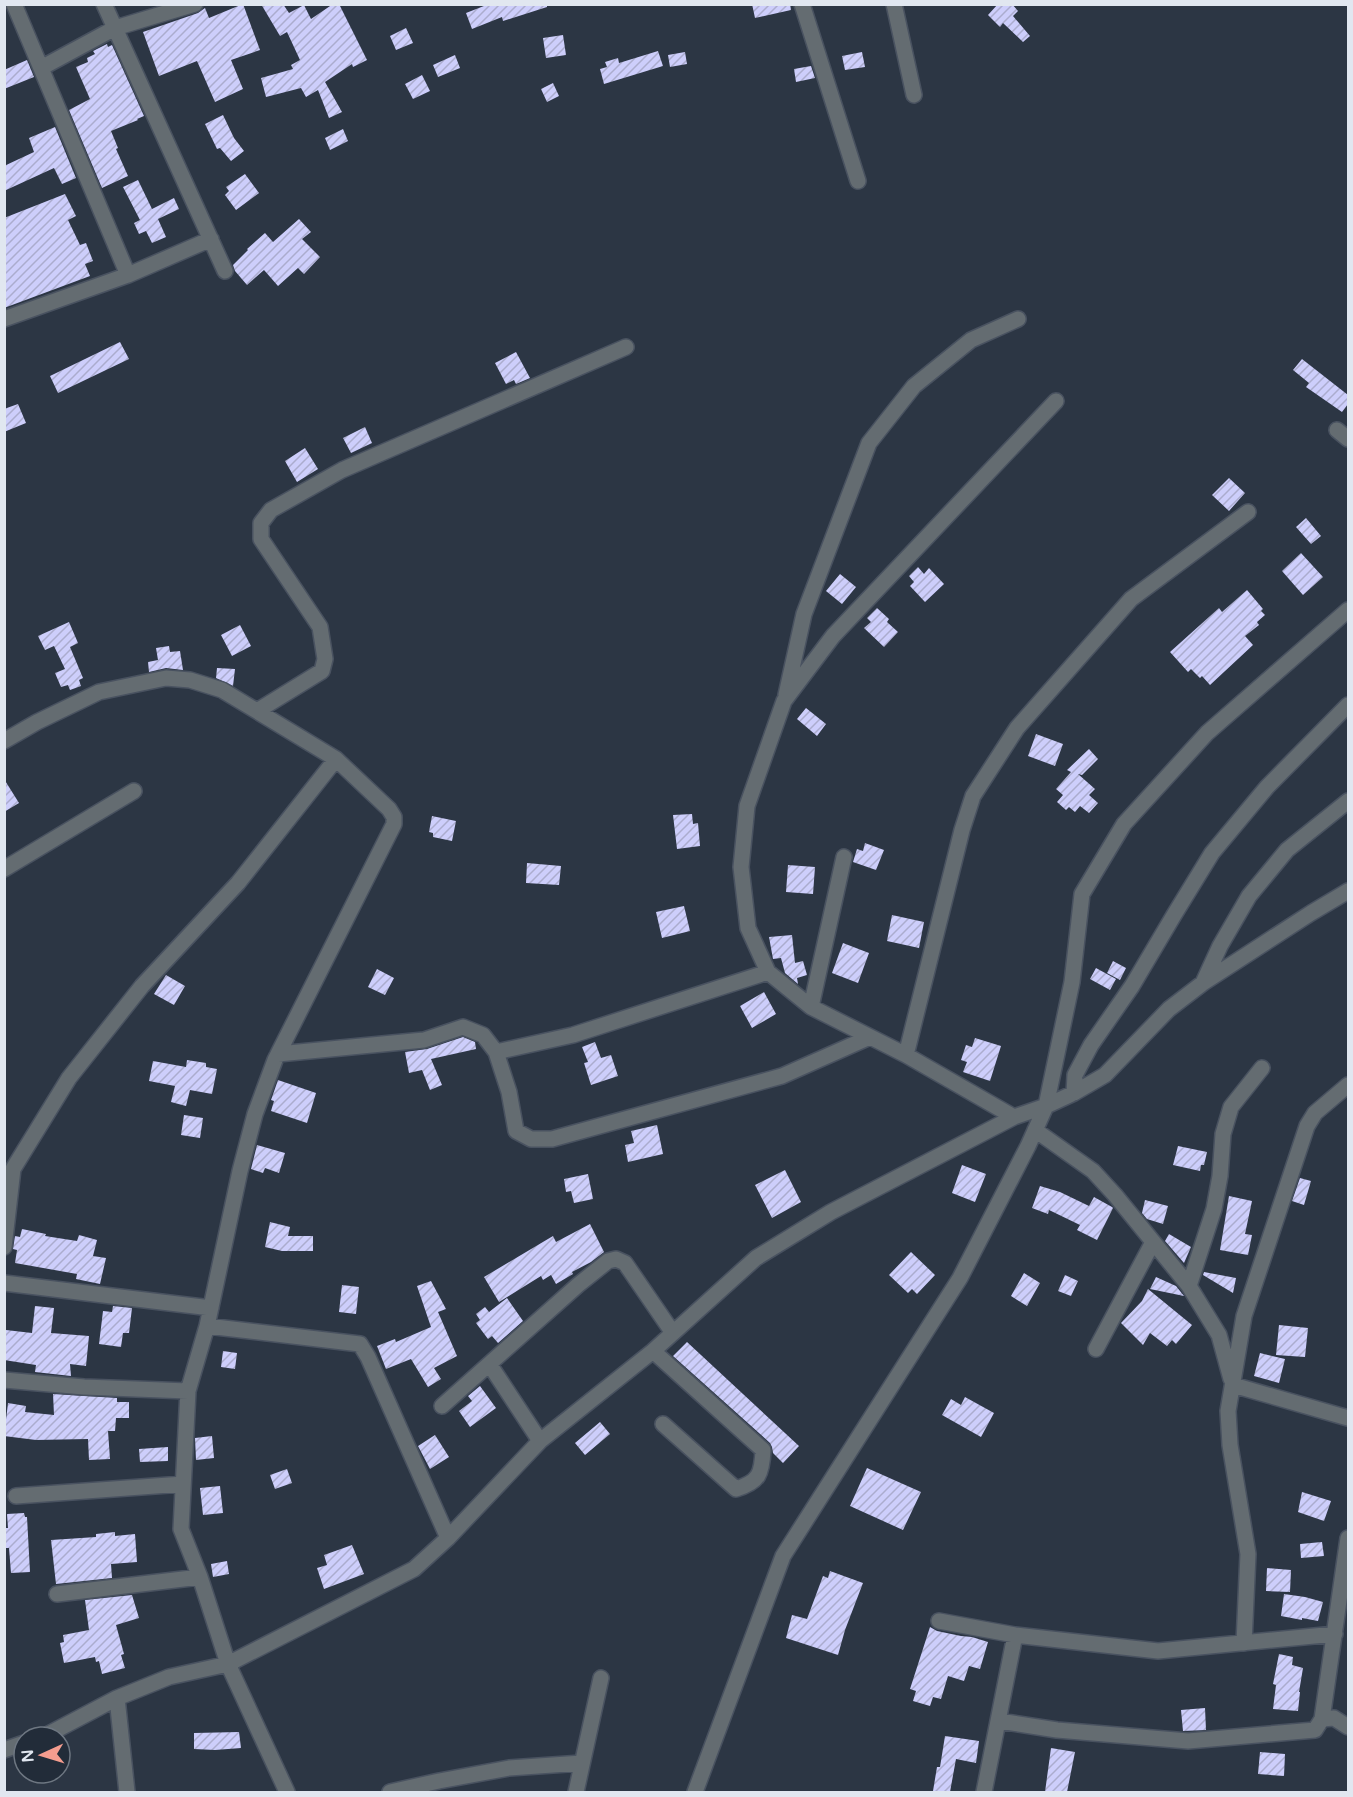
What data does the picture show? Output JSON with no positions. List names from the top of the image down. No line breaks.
{"north":"left"}
